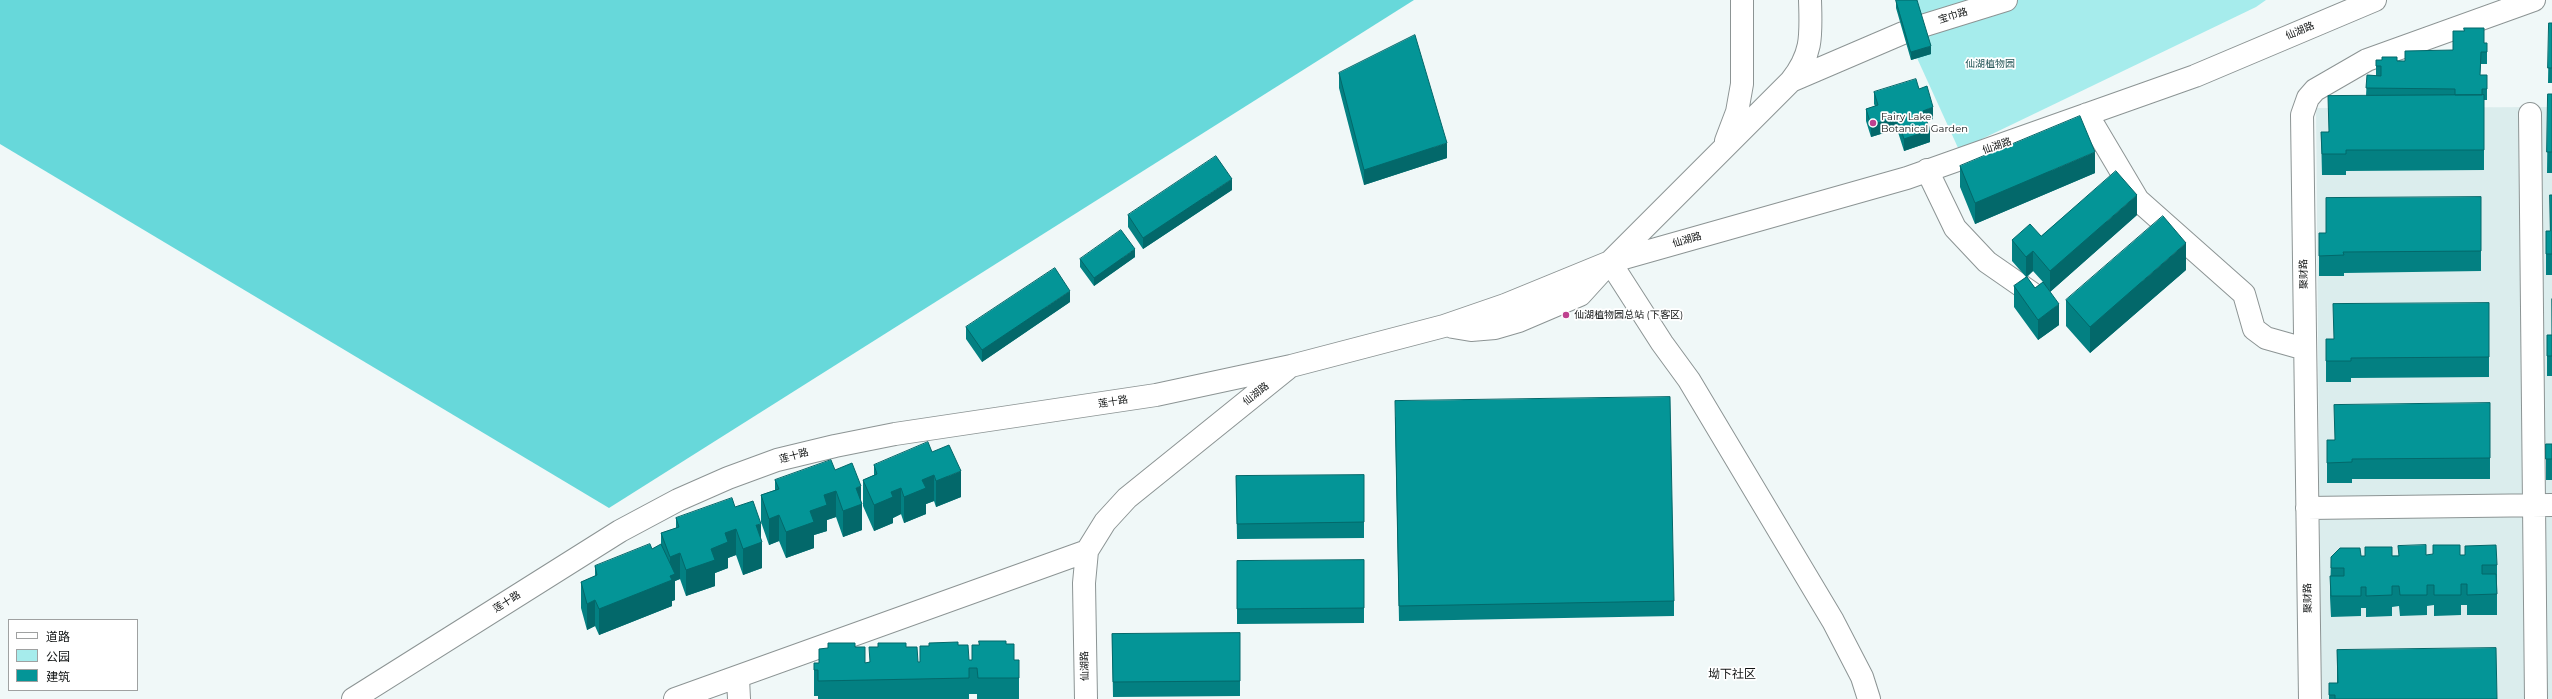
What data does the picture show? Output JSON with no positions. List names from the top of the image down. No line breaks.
{"streets":{"street":["宝巾路","仙湖路","聚财路","莲十路"]},"crossings":[["宝巾路","仙湖路"],["仙湖路","莲十路"]],"districts":["坳下社区"],"parks":["仙湖植物园"],"places":["Fairy Lake Botanical Garden","仙湖植物园总站 (下客区)"],"legend":["道路","公园","建筑"]}
